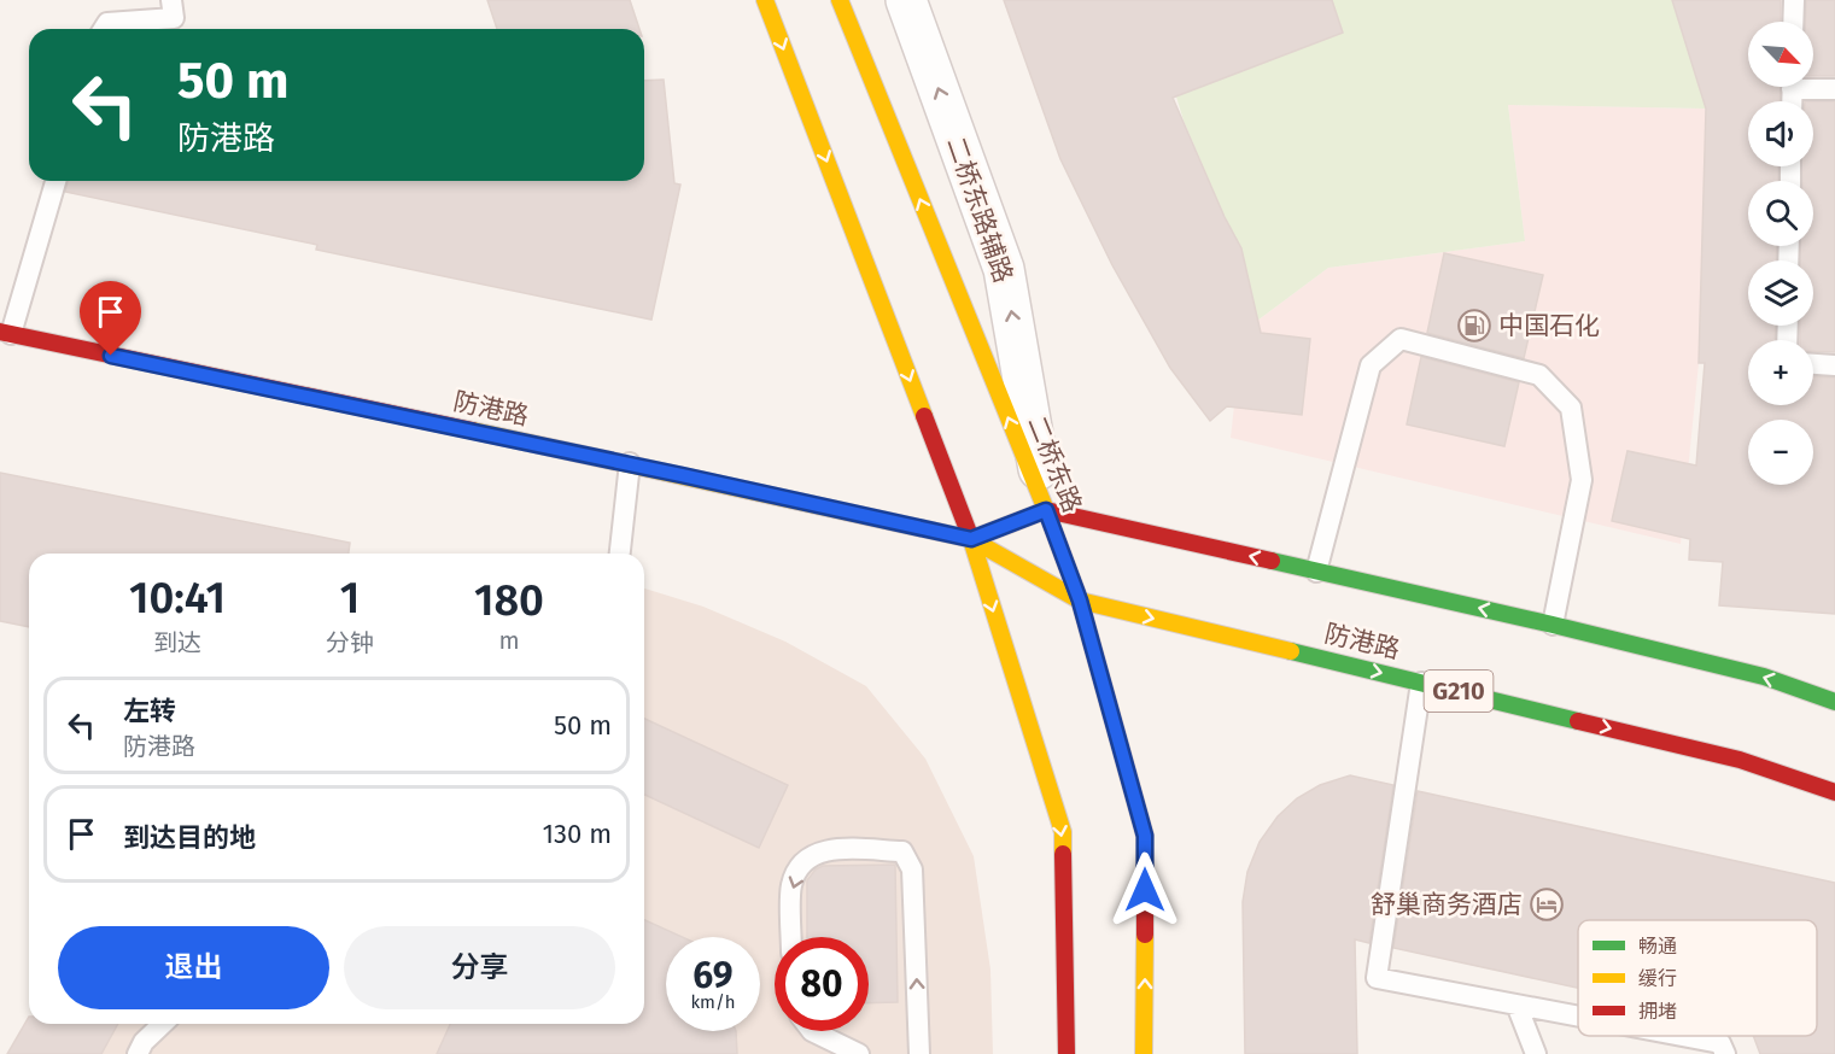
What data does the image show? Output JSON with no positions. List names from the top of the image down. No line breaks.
{"streets":{"main road":["防港路","二桥东路","G210"],"street":["二桥东路辅路"]},"crossings":[["二桥东路辅路","二桥东路"],["防港路","二桥东路"]],"one_way":["二桥东路辅路"],"places":{"fuel station":["中国石化"],"hotel":["舒巢商务酒店"]},"legend":["畅通","缓行","拥堵"],"north":"bottom right","page":{"map_buttons":["+","−"],"turn":["50 m","防港路"],"eta":["10:41","到达","1","分钟","180","m"],"list":[{"name":"左转","note":"防港路","value":"50 m"},{"name":"到达目的地","value":"130 m"}],"buttons":["退出","分享"],"speed":"69 km/h","limit":"80"}}
